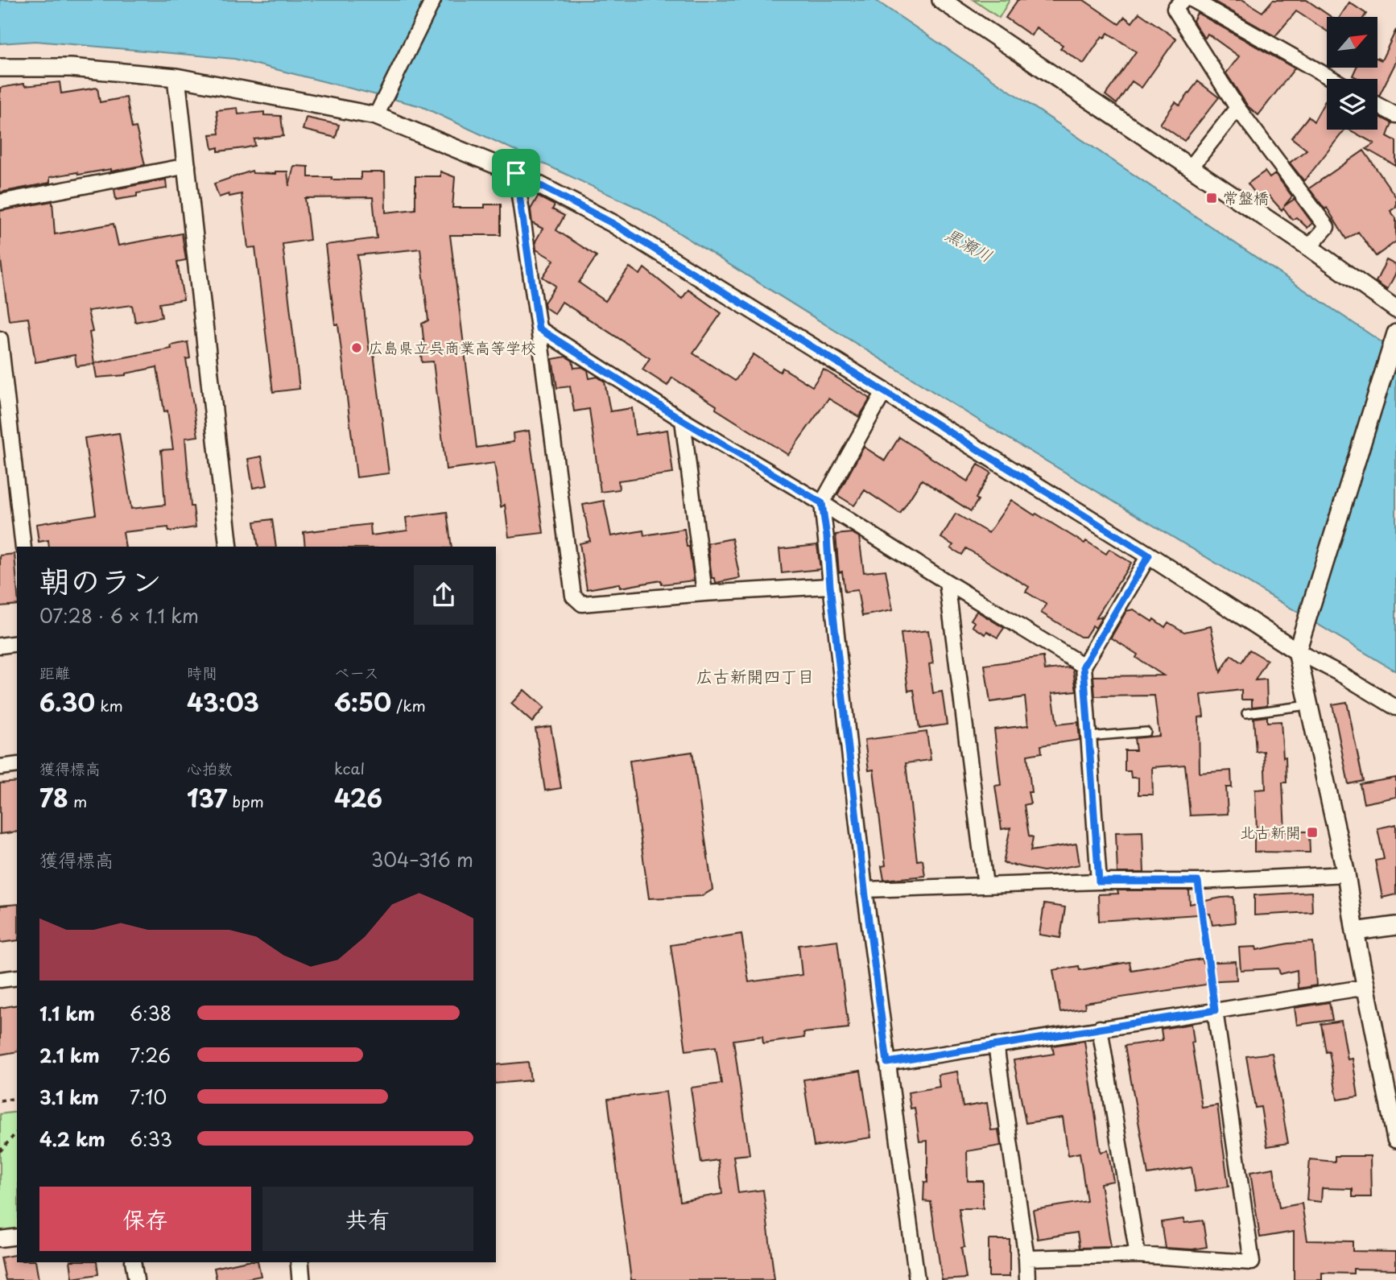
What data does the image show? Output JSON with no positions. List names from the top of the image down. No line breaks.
{"districts":["広古新開四丁目"],"water":["黒瀬川"],"places":{"transit":["常盤橋","北古新開"],"other":["広島県立呉商業高等学校"]},"north":"top right","page":{"heading":["朝のラン","07:28 · 6 × 1.1 km"],"stats":[["距離","6.30 km"],["時間","43:03"],["ペース","6:50 /km"],["獲得標高","78 m"],["心拍数","137 bpm"],["kcal","426"]],"chart":["獲得標高","304–316 m"],"list":[{"name":"1.1 km","note":"6:38"},{"name":"2.1 km","note":"7:26"},{"name":"3.1 km","note":"7:10"},{"name":"4.2 km","note":"6:33"}],"buttons":["保存","共有"]}}
